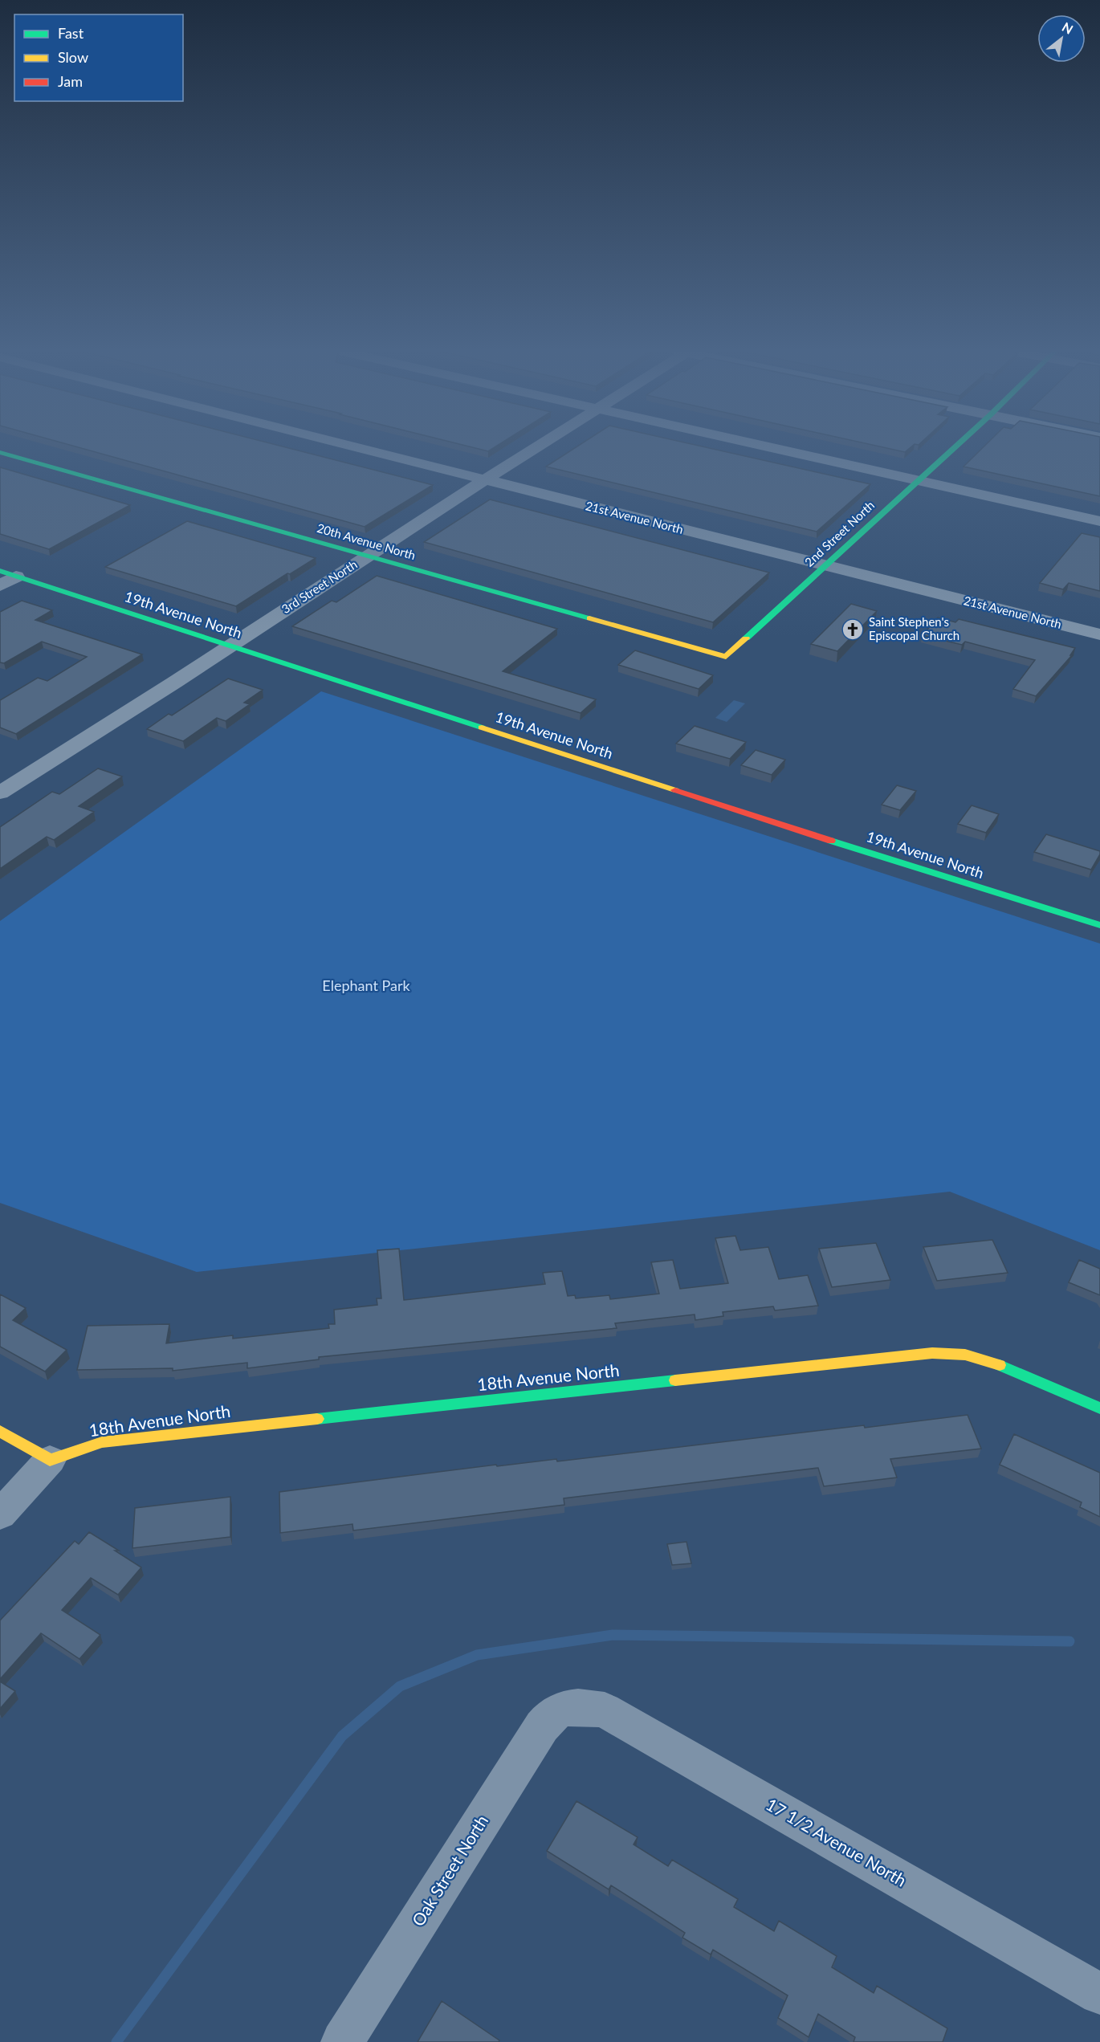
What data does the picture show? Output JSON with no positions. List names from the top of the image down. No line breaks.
{"streets":{"street":["21st Avenue North","2nd Street North","20th Avenue North","3rd Street North","19th Avenue North","18th Avenue North","17 1/2 Avenue North","Oak Street North"]},"crossings":[["21st Avenue North","2nd Street North"],["21st Avenue North","3rd Street North"],["2nd Street North","20th Avenue North"],["20th Avenue North","3rd Street North"],["3rd Street North","19th Avenue North"],["17 1/2 Avenue North","Oak Street North"]],"parks":["Elephant Park"],"places":{"church":["Saint Stephen's Episcopal Church"]},"legend":["Fast","Slow","Jam"],"north":"top right"}
